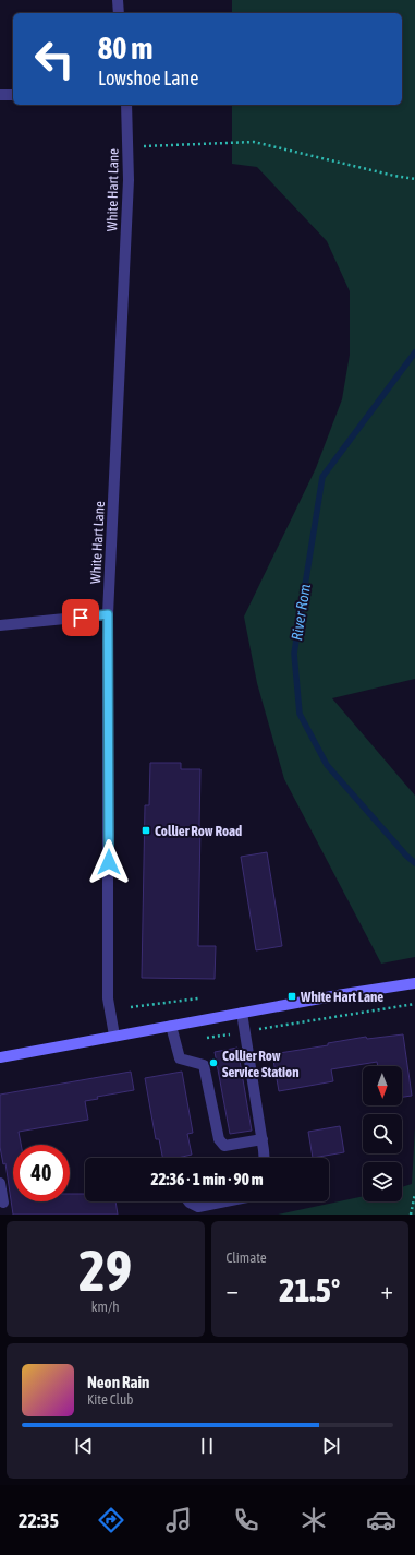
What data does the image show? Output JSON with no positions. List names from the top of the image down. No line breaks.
{"streets":{"street":["White Hart Lane"]},"water":["River Rom"],"places":{"transit":["Collier Row Road","White Hart Lane"],"other":["Collier Row Service Station"]},"north":"bottom","page":{"turn":["80 m","Lowshoe Lane"],"limit":"40","trip":"22:36 · 1 min · 90 m","tile":[["29","km/h"],"Climate"],"heat":["−","21.5°","+"],"song":["Neon Rain","Kite Club"],"tabs":"22:35"}}
